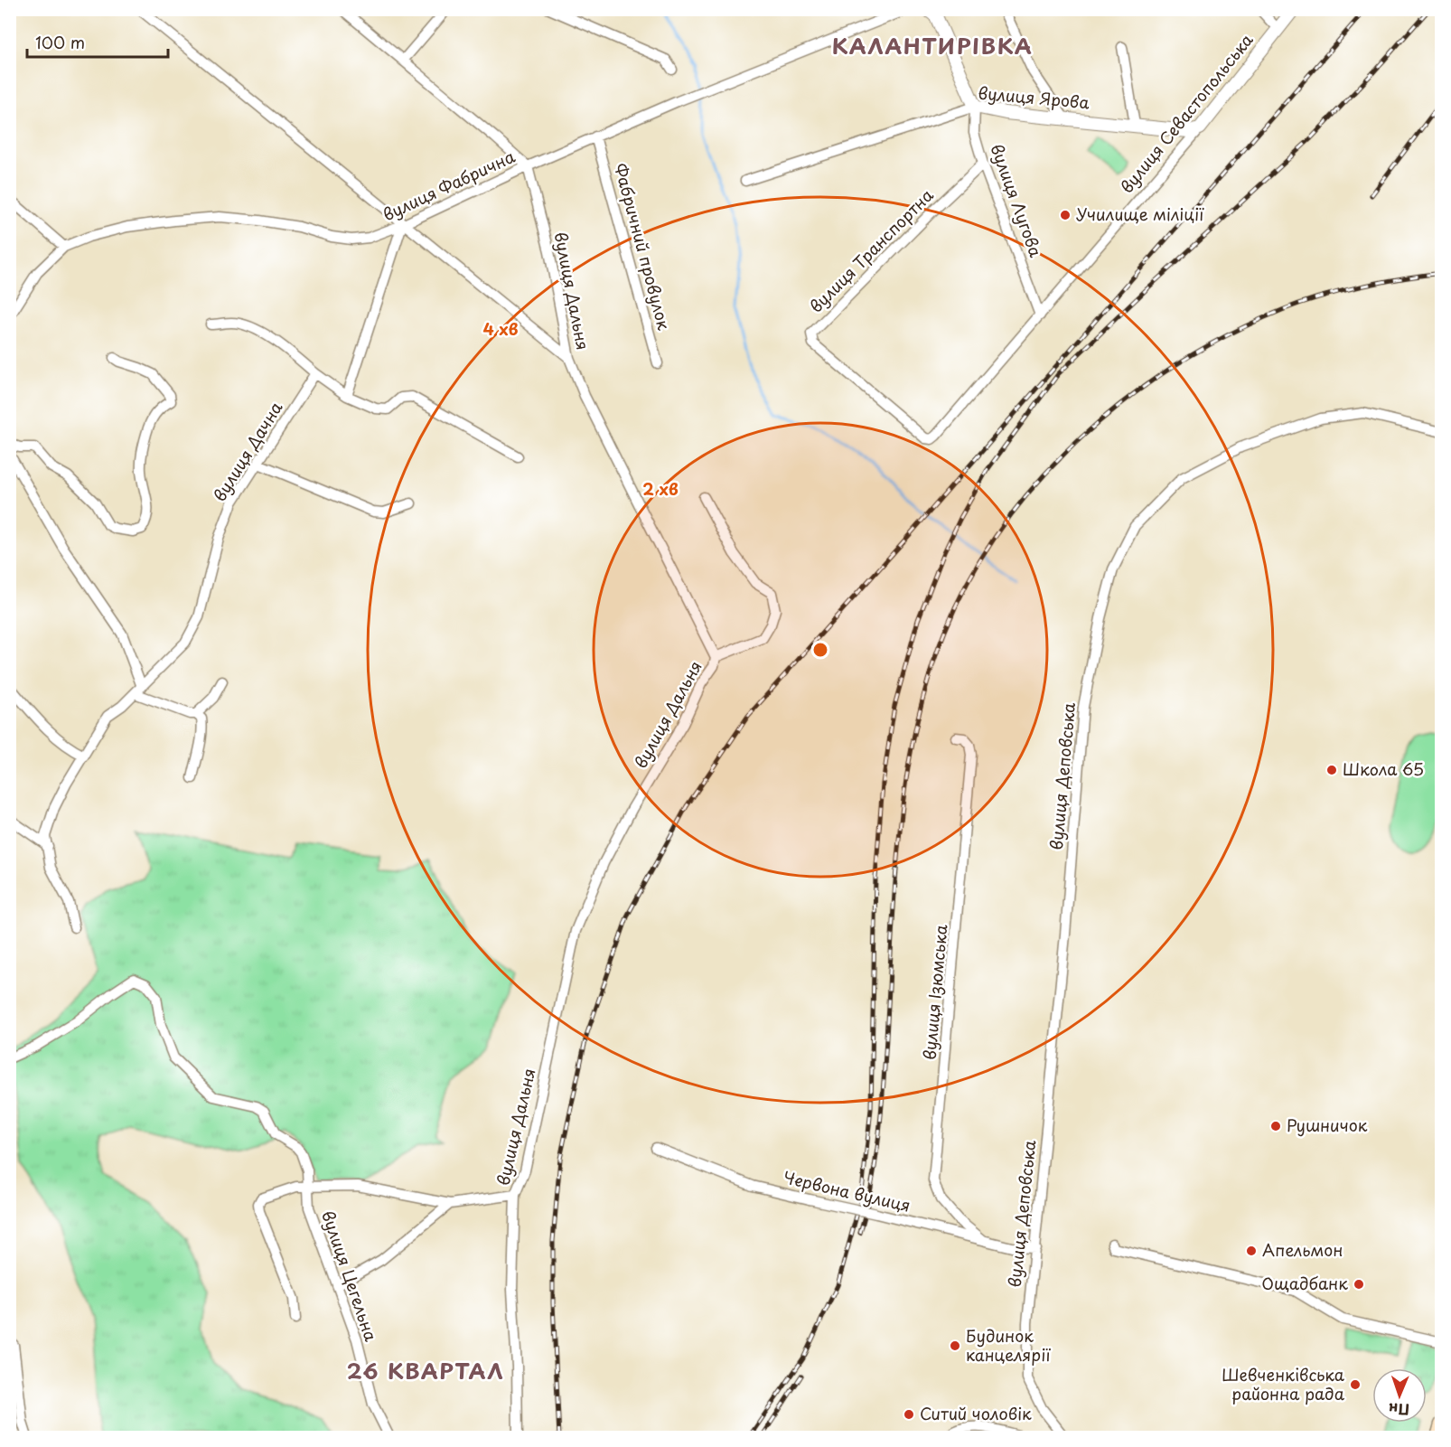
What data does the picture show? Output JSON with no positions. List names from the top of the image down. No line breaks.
{"streets":{"street":["вулиця Ярова","вулиця Севастопольська","вулиця Фабрична","вулиця Лугова","Фабричний провулок","вулиця Транспортна","вулиця Дальня","вулиця Дачна","вулиця Деповська","вулиця Ізюмська","Червона вулиця","вулиця Цегельна"]},"crossings":[["вулиця Ярова","вулиця Севастопольська"],["вулиця Ярова","вулиця Лугова"],["вулиця Севастопольська","вулиця Лугова"],["вулиця Севастопольська","вулиця Транспортна"],["вулиця Фабрична","Фабричний провулок"],["вулиця Фабрична","вулиця Дальня"],["вулиця Лугова","вулиця Транспортна"],["вулиця Деповська","Червона вулиця"],["вулиця Ізюмська","Червона вулиця"]],"districts":["КАЛАНТИРІВКА","26 КВАРТАЛ"],"places":["Училище міліції","Школа 65","Рушничок","Апельмон","Ощадбанк","Будинок канцелярії","Шевченківська районна рада","Ситий чоловік"],"scale_bar":"100 m","north":"bottom","rings":["4 хв","2 хв"]}
